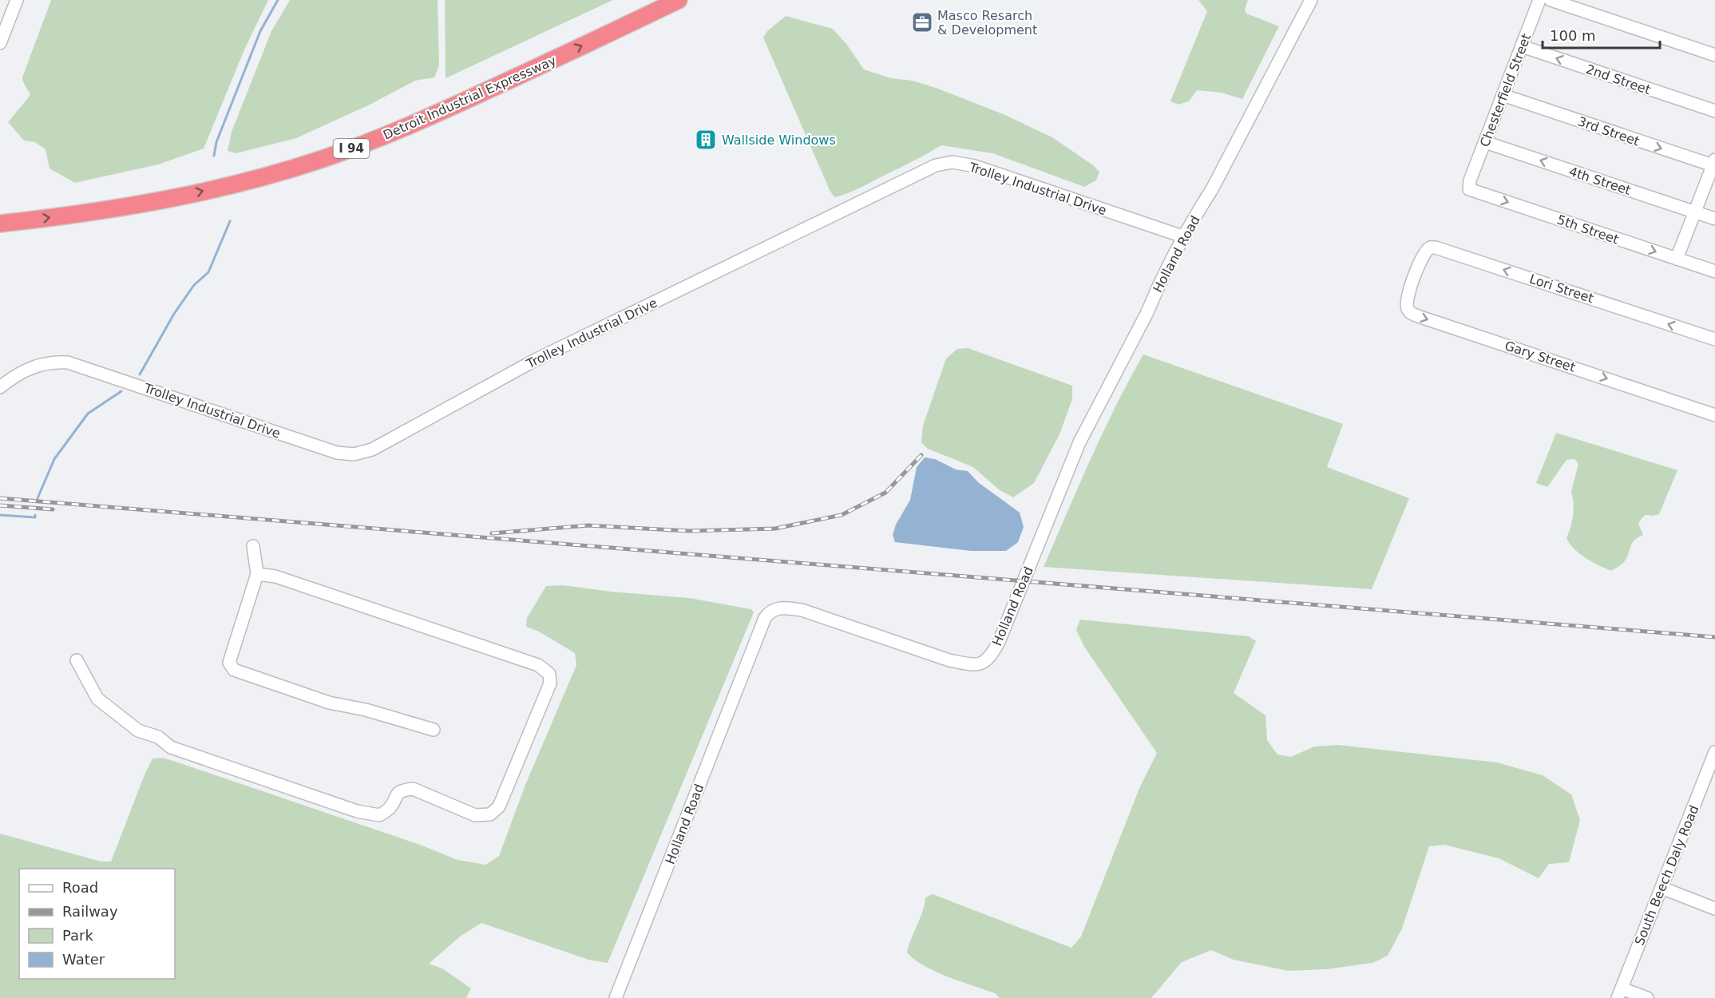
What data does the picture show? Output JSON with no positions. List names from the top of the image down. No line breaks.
{"streets":{"highway":["Detroit Industrial Expressway","I 94"],"street":["2nd Street","Chesterfield Street","3rd Street","4th Street","Trolley Industrial Drive","5th Street","Holland Road","Lori Street","Gary Street","South Beech Daly Road"]},"crossings":[["2nd Street","Chesterfield Street"],["Chesterfield Street","3rd Street"],["Chesterfield Street","4th Street"],["Chesterfield Street","5th Street"],["Trolley Industrial Drive","Holland Road"],["Lori Street","Gary Street"]],"one_way":["Detroit Industrial Expressway","4th Street","5th Street","Lori Street","Gary Street"],"places":{"office":["Masco Resarch & Development"],"building":["Wallside Windows"]},"legend":["Road","Railway","Park","Water"],"scale_bar":"100 m"}
